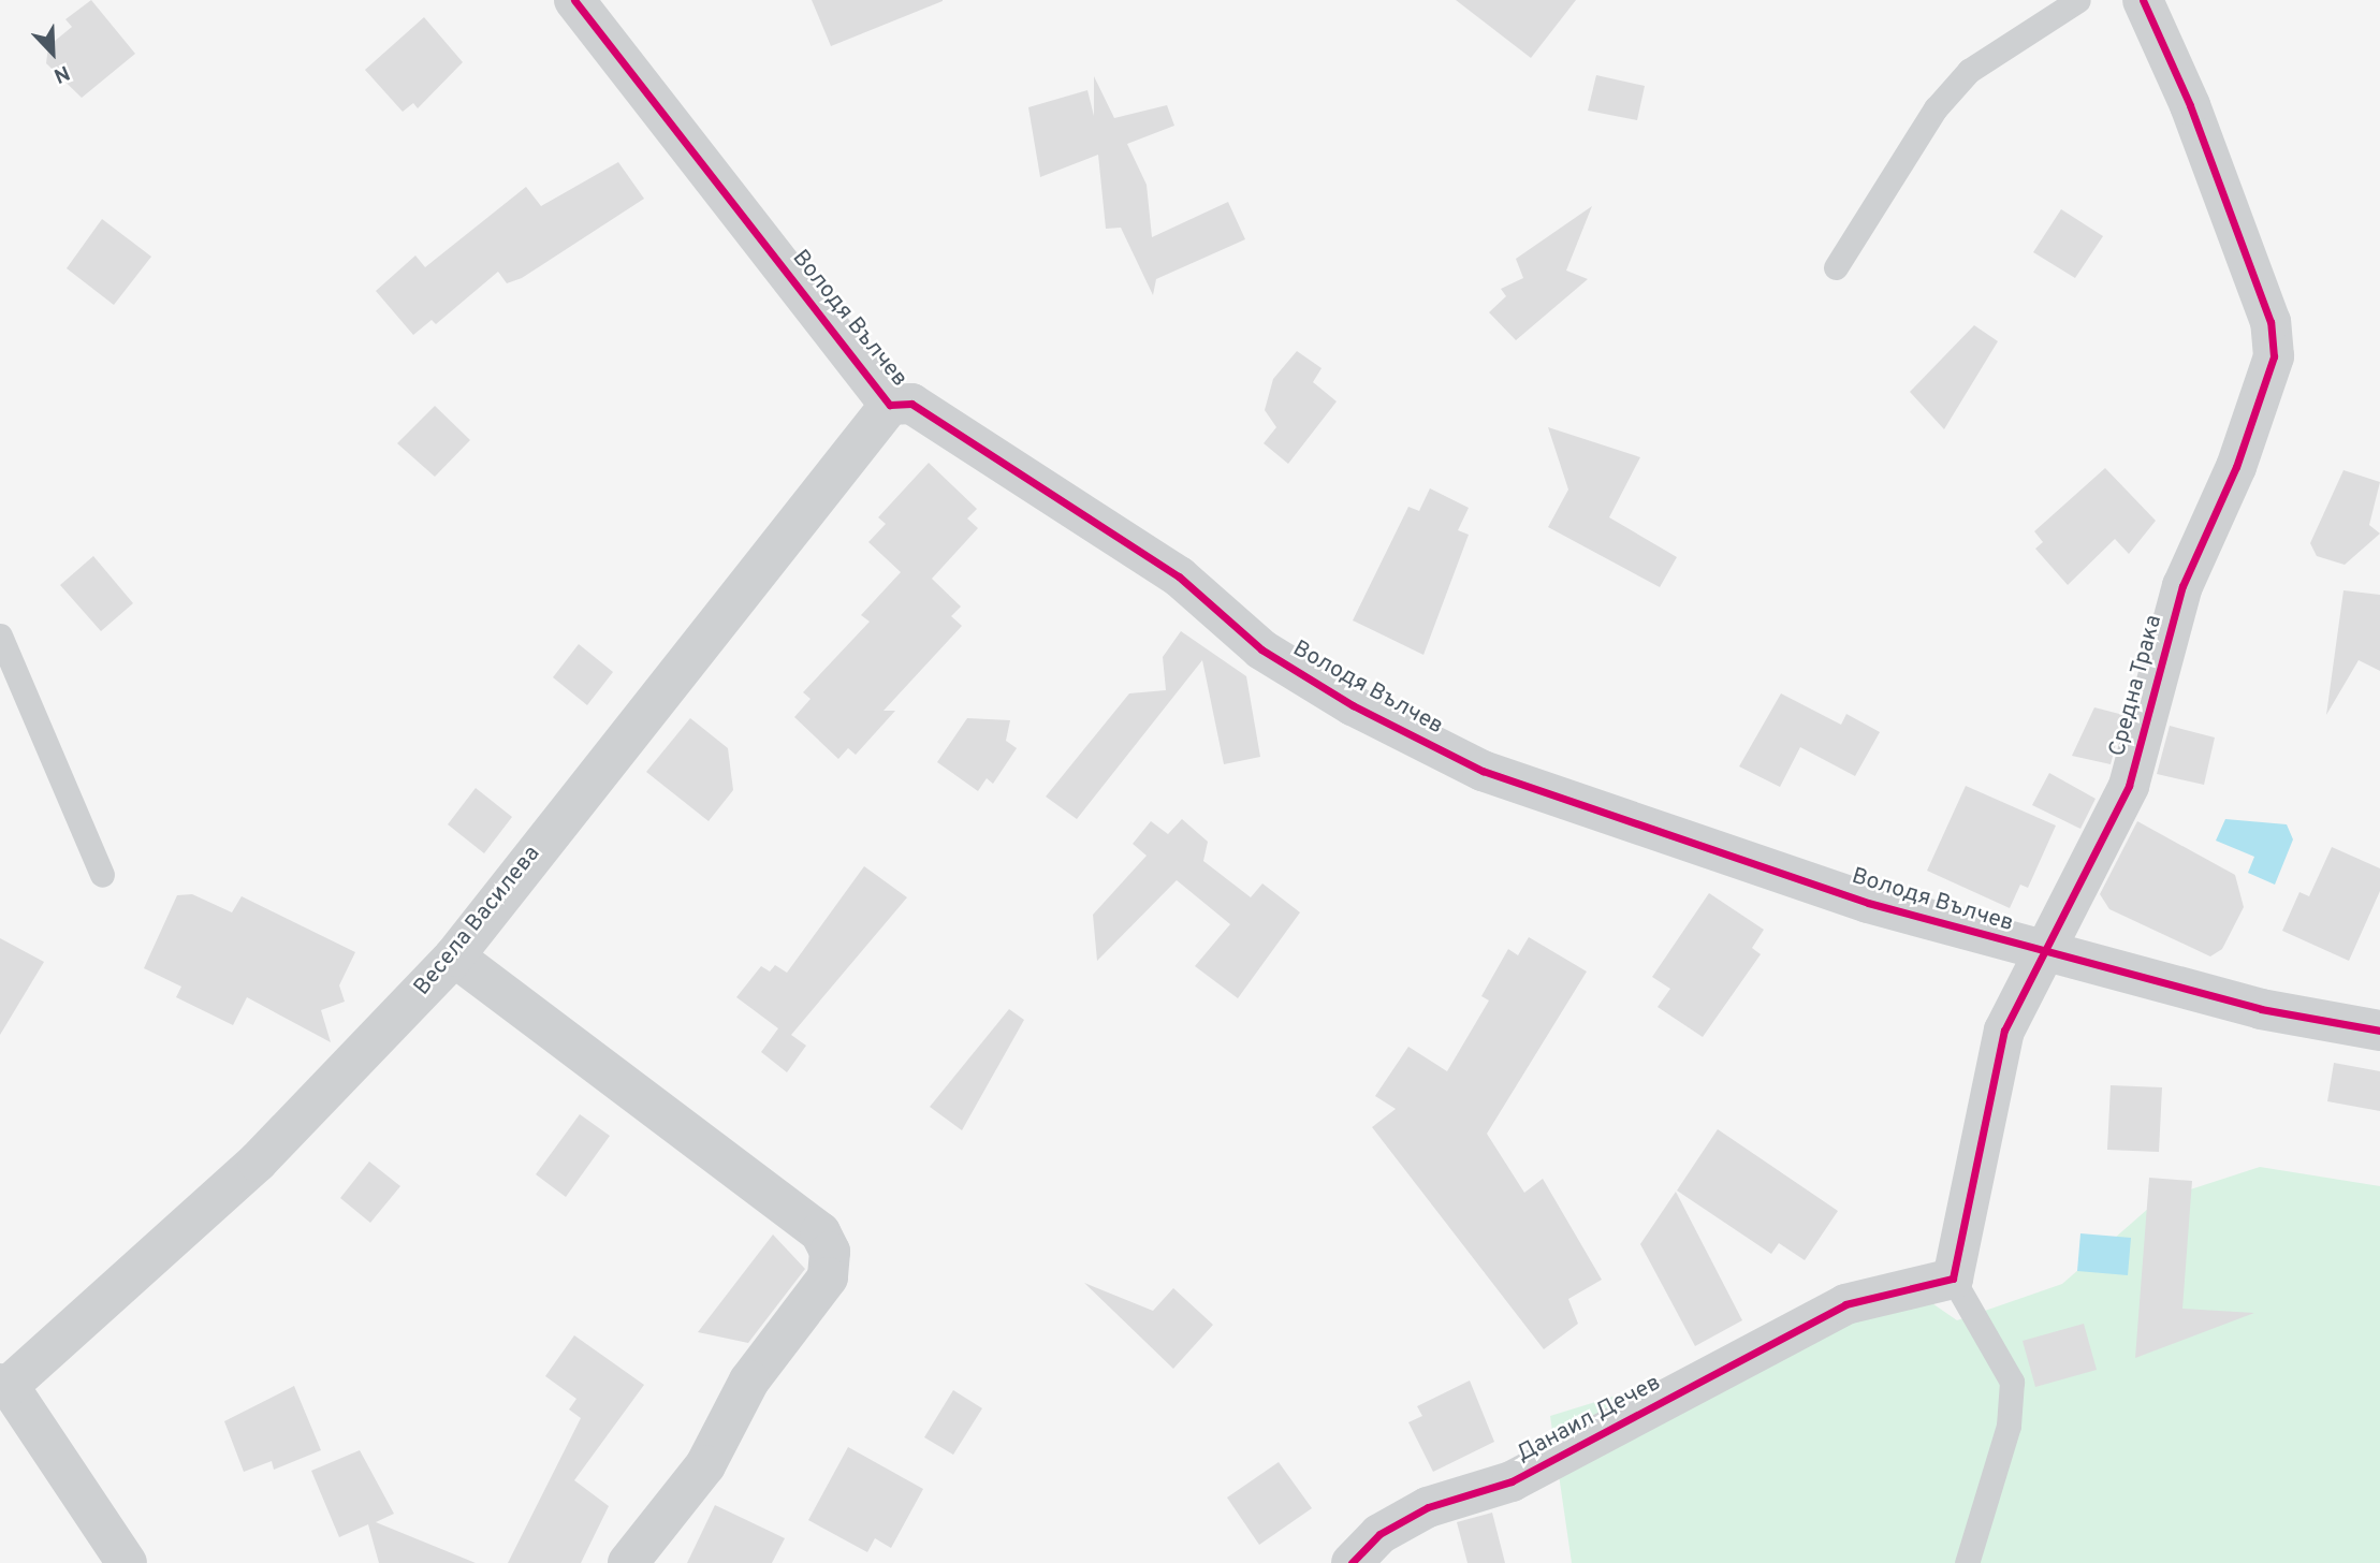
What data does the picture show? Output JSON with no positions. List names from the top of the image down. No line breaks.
{"streets":{"street":["Володя Вълчев","Средна Трака","Весела Василева","Данаил Дечев"]},"crossings":[["Володя Вълчев","Средна Трака"],["Володя Вълчев","Весела Василева"],["Средна Трака","Данаил Дечев"]],"north":"bottom right"}
